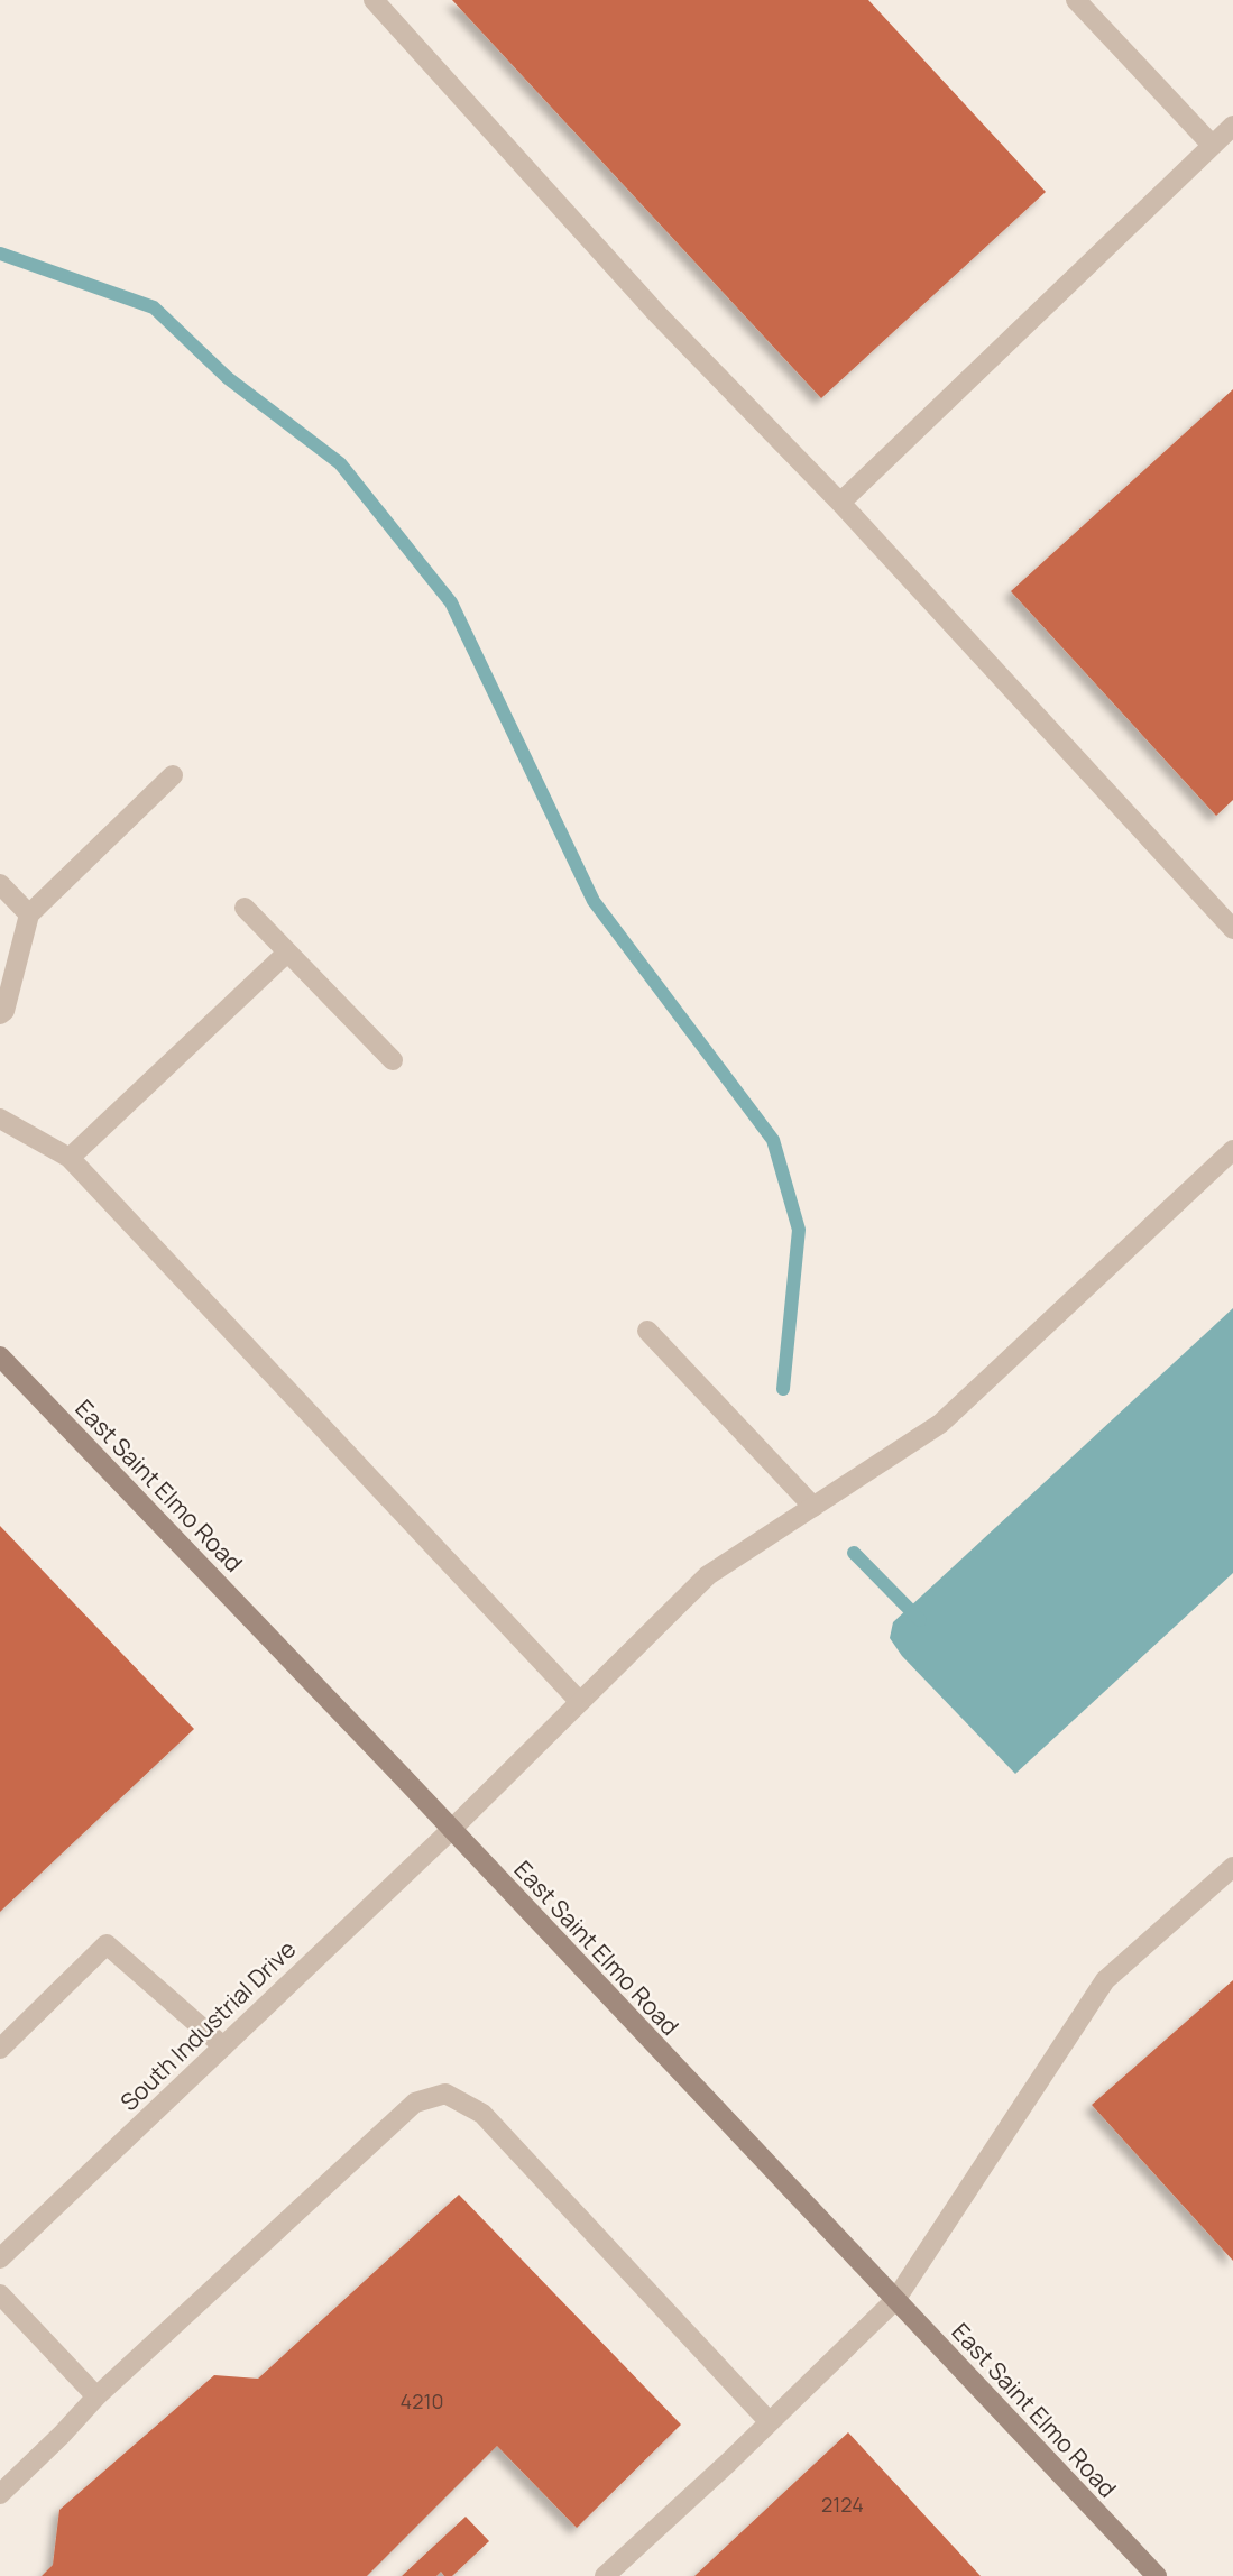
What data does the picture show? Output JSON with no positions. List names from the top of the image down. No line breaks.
{"streets":{"street":["East Saint Elmo Road","South Industrial Drive"]},"crossings":[["East Saint Elmo Road","South Industrial Drive"]],"house_numbers":["4210","2124"]}
